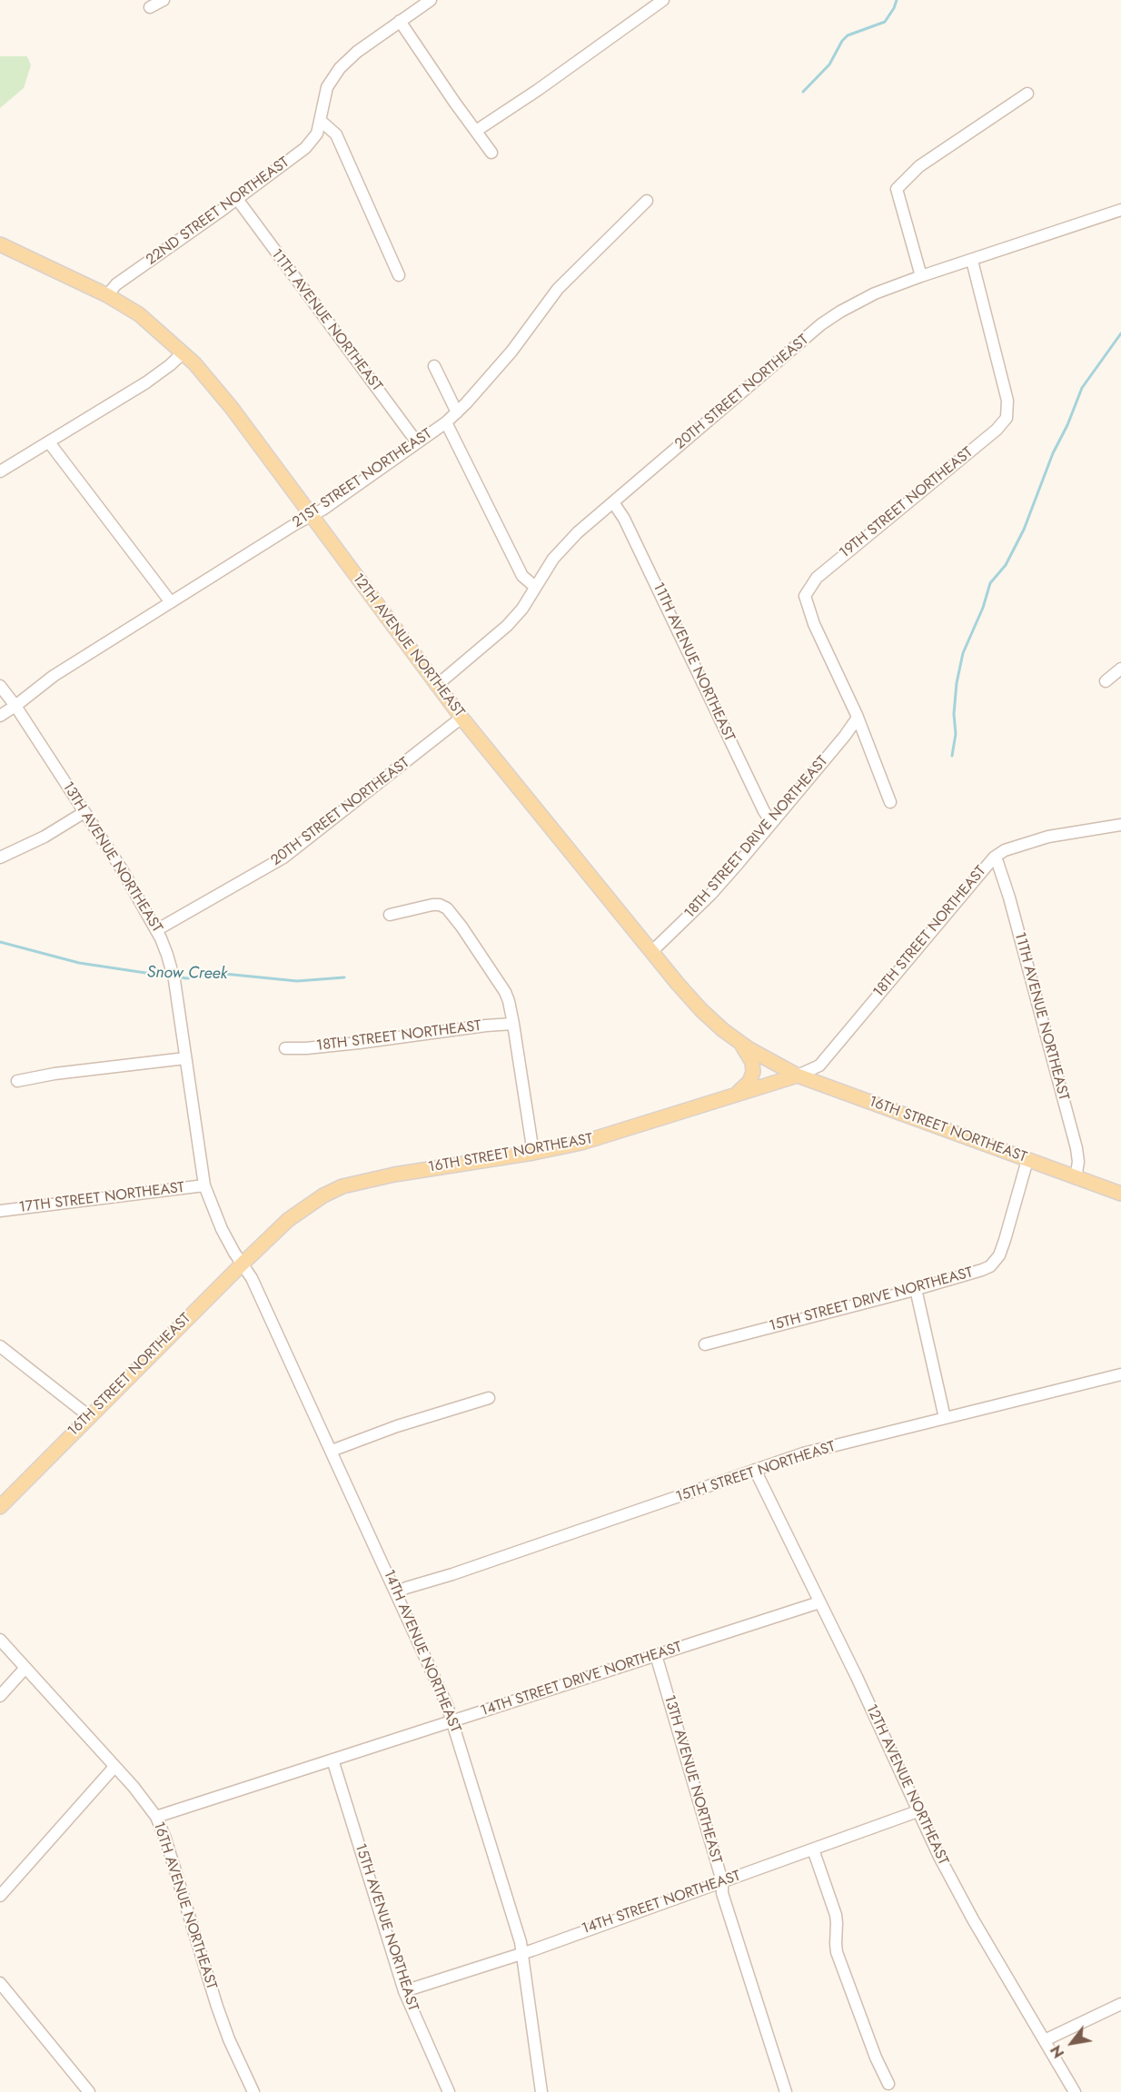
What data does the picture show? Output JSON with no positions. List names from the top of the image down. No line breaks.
{"streets":{"main road":["12TH AVENUE NORTHEAST","16TH STREET NORTHEAST"],"street":["22ND STREET NORTHEAST","11TH AVENUE NORTHEAST","20TH STREET NORTHEAST","21ST STREET NORTHEAST","19TH STREET NORTHEAST","18TH STREET DRIVE NORTHEAST","13TH AVENUE NORTHEAST","18TH STREET NORTHEAST","17TH STREET NORTHEAST","15TH STREET DRIVE NORTHEAST","15TH STREET NORTHEAST","14TH AVENUE NORTHEAST","14TH STREET DRIVE NORTHEAST","14TH STREET NORTHEAST","16TH AVENUE NORTHEAST","15TH AVENUE NORTHEAST"]},"crossings":[["22ND STREET NORTHEAST","11TH AVENUE NORTHEAST"],["22ND STREET NORTHEAST","12TH AVENUE NORTHEAST"],["11TH AVENUE NORTHEAST","20TH STREET NORTHEAST"],["11TH AVENUE NORTHEAST","21ST STREET NORTHEAST"],["11TH AVENUE NORTHEAST","18TH STREET DRIVE NORTHEAST"],["11TH AVENUE NORTHEAST","18TH STREET NORTHEAST"],["11TH AVENUE NORTHEAST","16TH STREET NORTHEAST"],["20TH STREET NORTHEAST","19TH STREET NORTHEAST"],["20TH STREET NORTHEAST","12TH AVENUE NORTHEAST"],["20TH STREET NORTHEAST","13TH AVENUE NORTHEAST"],["21ST STREET NORTHEAST","12TH AVENUE NORTHEAST"],["21ST STREET NORTHEAST","13TH AVENUE NORTHEAST"],["19TH STREET NORTHEAST","18TH STREET DRIVE NORTHEAST"],["12TH AVENUE NORTHEAST","18TH STREET DRIVE NORTHEAST"],["12TH AVENUE NORTHEAST","18TH STREET NORTHEAST"],["12TH AVENUE NORTHEAST","16TH STREET NORTHEAST"],["12TH AVENUE NORTHEAST","15TH STREET NORTHEAST"],["12TH AVENUE NORTHEAST","14TH STREET DRIVE NORTHEAST"],["12TH AVENUE NORTHEAST","14TH STREET NORTHEAST"],["13TH AVENUE NORTHEAST","16TH STREET NORTHEAST"],["13TH AVENUE NORTHEAST","17TH STREET NORTHEAST"],["13TH AVENUE NORTHEAST","14TH AVENUE NORTHEAST"],["13TH AVENUE NORTHEAST","14TH STREET DRIVE NORTHEAST"],["13TH AVENUE NORTHEAST","14TH STREET NORTHEAST"],["18TH STREET NORTHEAST","16TH STREET NORTHEAST"],["16TH STREET NORTHEAST","15TH STREET DRIVE NORTHEAST"],["16TH STREET NORTHEAST","14TH AVENUE NORTHEAST"],["15TH STREET NORTHEAST","14TH AVENUE NORTHEAST"],["14TH AVENUE NORTHEAST","14TH STREET DRIVE NORTHEAST"],["14TH AVENUE NORTHEAST","14TH STREET NORTHEAST"],["14TH STREET DRIVE NORTHEAST","16TH AVENUE NORTHEAST"],["14TH STREET DRIVE NORTHEAST","15TH AVENUE NORTHEAST"],["14TH STREET NORTHEAST","15TH AVENUE NORTHEAST"]],"water":["Snow Creek"],"north":"bottom left"}
